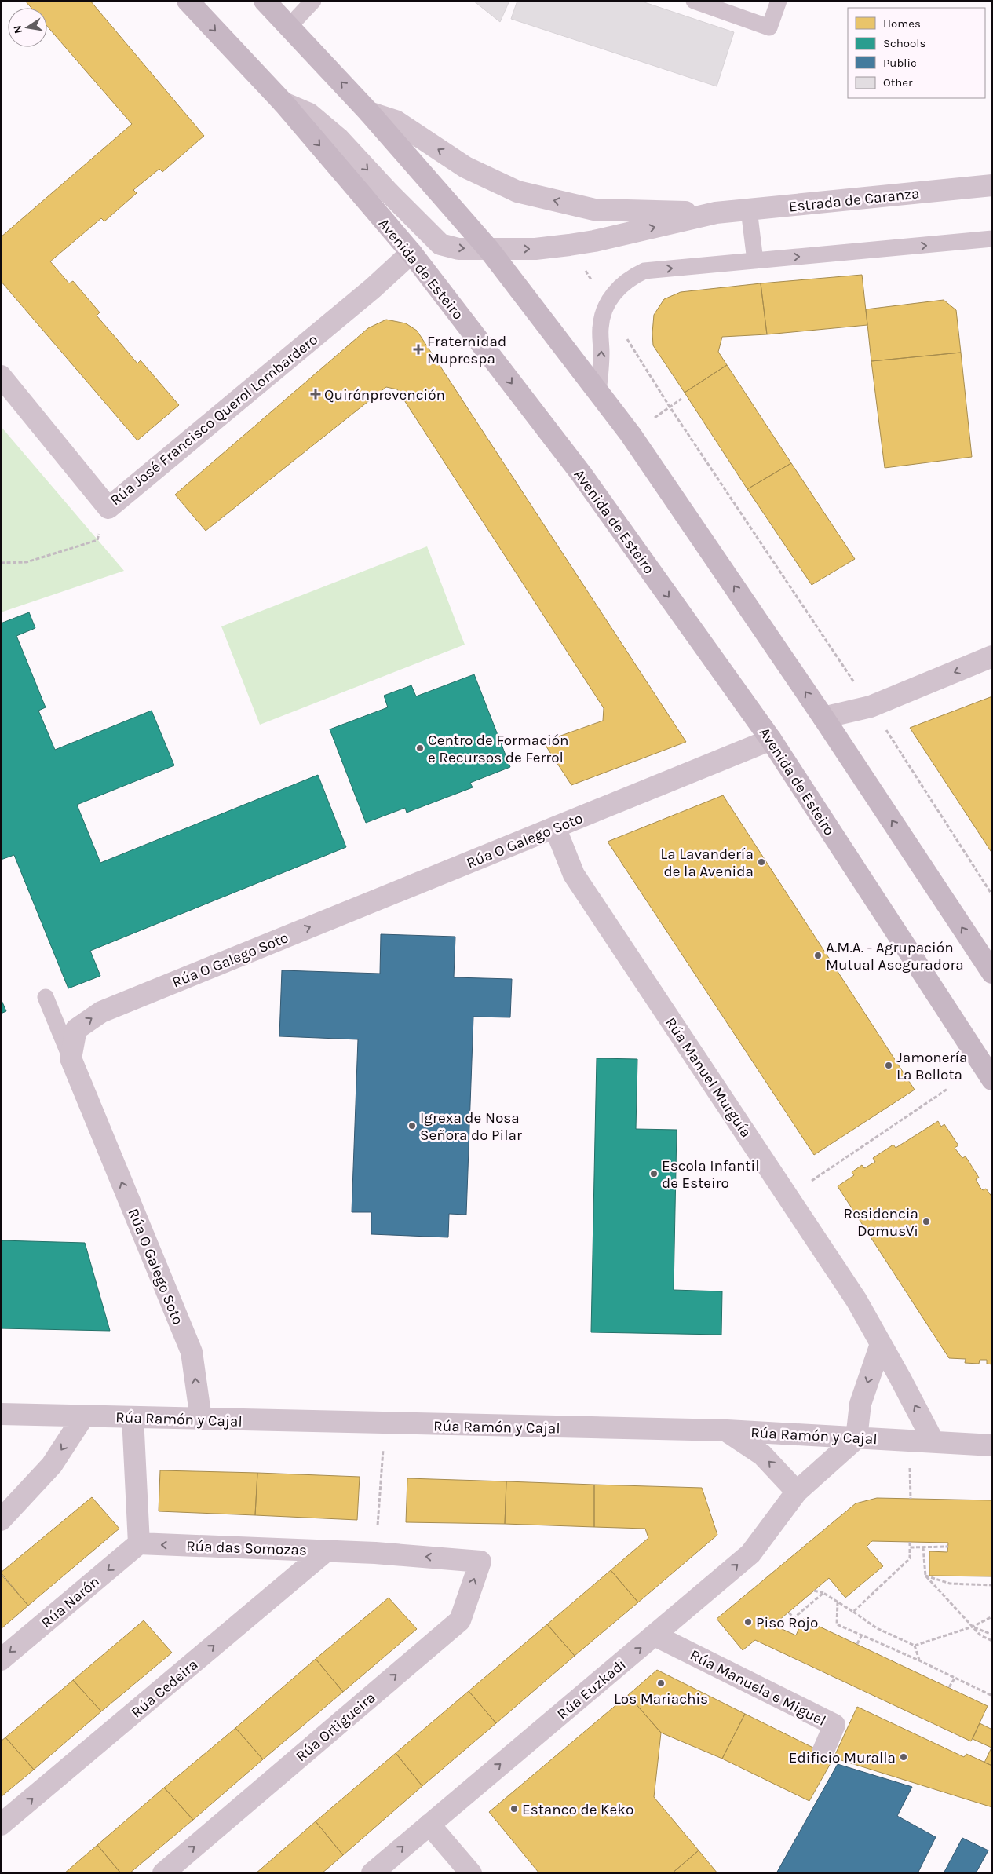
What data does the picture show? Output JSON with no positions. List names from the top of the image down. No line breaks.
{"streets":{"main road":["Avenida de Esteiro"],"street":["Estrada de Caranza","Rúa José Francisco Querol Lombardero","Rúa O Galego Soto","Rúa Manuel Murguía","Rúa Ramón y Cajal","Rúa das Somozas","Rúa Narón","Rúa Manuela e Miguel","Rúa Cedeira","Rúa Euzkadi","Rúa Ortigueira"]},"crossings":[["Avenida de Esteiro","Rúa José Francisco Querol Lombardero"],["Avenida de Esteiro","Rúa O Galego Soto"],["Rúa O Galego Soto","Rúa Manuel Murguía"],["Rúa O Galego Soto","Rúa Ramón y Cajal"],["Rúa Manuel Murguía","Rúa Ramón y Cajal"],["Rúa Ramón y Cajal","Rúa Euzkadi"],["Rúa das Somozas","Rúa Narón"],["Rúa das Somozas","Rúa Cedeira"],["Rúa das Somozas","Rúa Ortigueira"],["Rúa Manuela e Miguel","Rúa Euzkadi"]],"one_way":["Rúa das Somozas","Rúa Cedeira","Rúa Euzkadi","Rúa Ortigueira"],"places":{"health":["Fraternidad Muprespa","Quirónprevención"],"other":["Centro de Formación e Recursos de Ferrol","La Lavandería de la Avenida","A.M.A. - Agrupación Mutual Aseguradora","Jamonería La Bellota","Igrexa de Nosa Señora do Pilar","Escola Infantil de Esteiro","Residencia DomusVi","Piso Rojo","Los Mariachis","Edificio Muralla","Estanco de Keko"]},"legend":["Homes","Schools","Public","Other"],"north":"left"}
